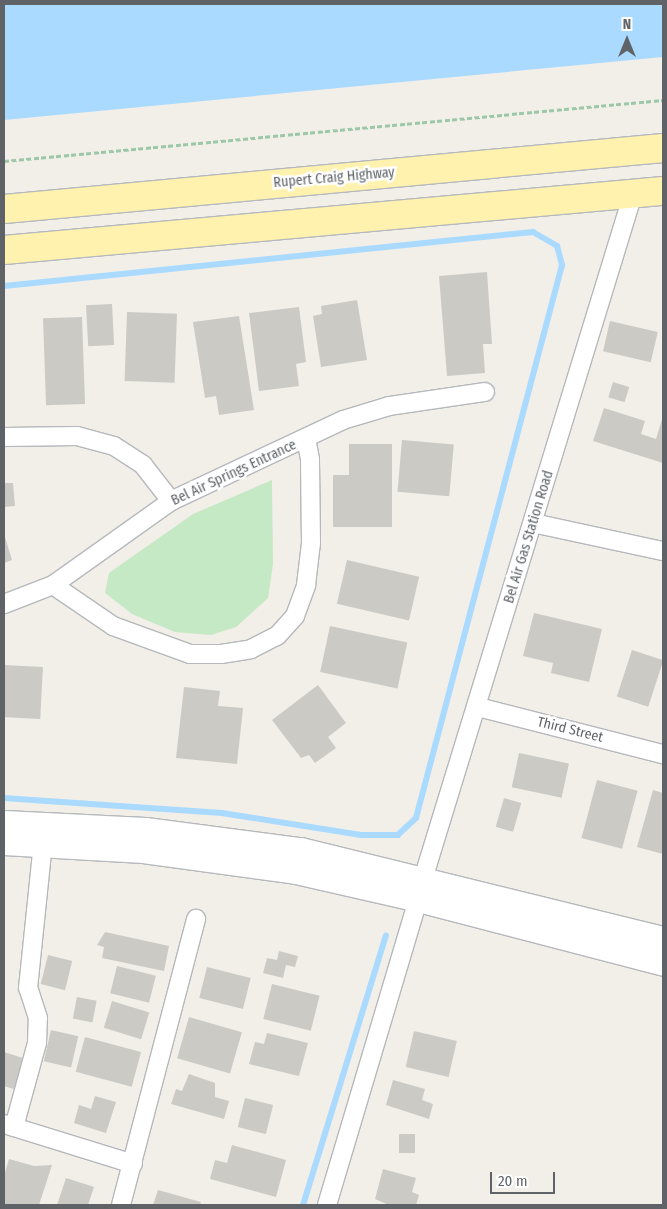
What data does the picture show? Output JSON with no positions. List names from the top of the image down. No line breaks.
{"streets":{"main road":["Rupert Craig Highway"],"street":["Bel Air Springs Entrance","Bel Air Gas Station Road","Third Street"]},"crossings":[["Bel Air Gas Station Road","Third Street"]],"scale_bar":"20 m","north":"top"}
